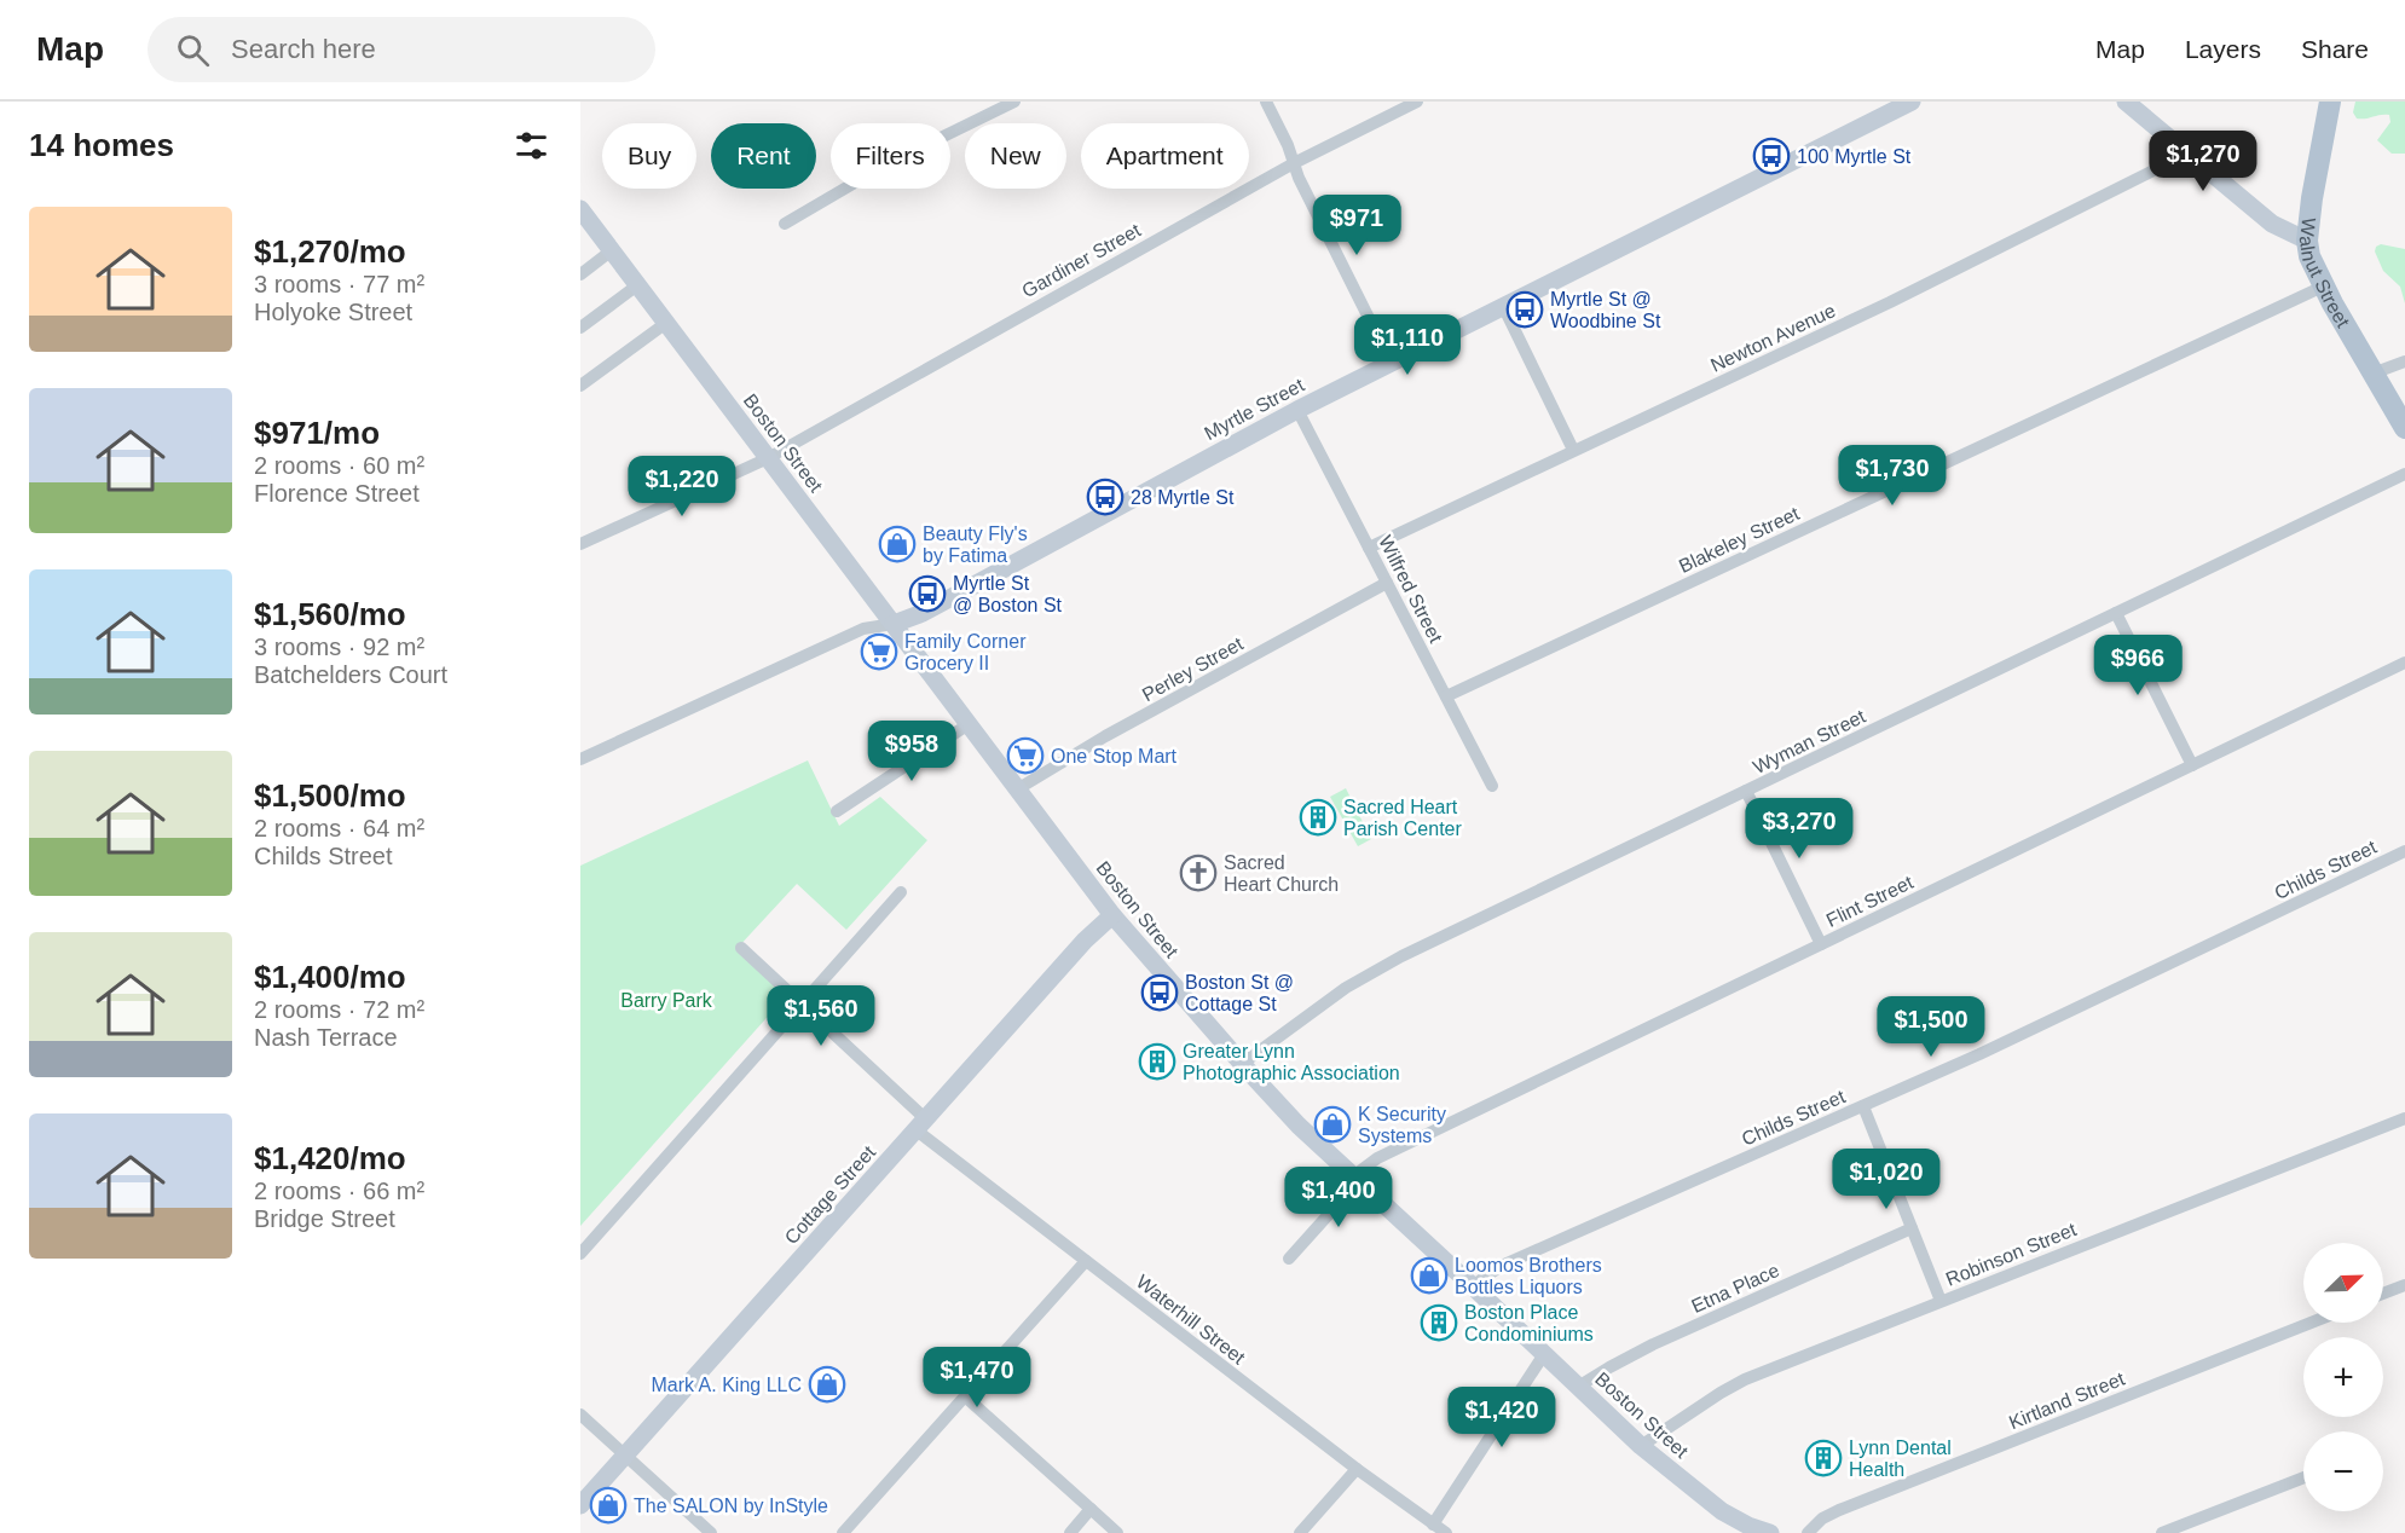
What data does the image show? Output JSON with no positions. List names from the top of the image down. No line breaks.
{"streets":{"main road":["Walnut Street","Myrtle Street","Boston Street","Cottage Street"],"street":["Gardiner Street","Newton Avenue","Blakeley Street","Wilfred Street","Perley Street","Wyman Street","Childs Street","Flint Street","Robinson Street","Etna Place","Waterhill Street","Kirtland Street"]},"crossings":[["Gardiner Street","Boston Street"],["Walnut Street","Blakeley Street"],["Newton Avenue","Wilfred Street"],["Myrtle Street","Boston Street"],["Myrtle Street","Wilfred Street"],["Boston Street","Perley Street"],["Boston Street","Wyman Street"],["Boston Street","Childs Street"],["Boston Street","Flint Street"],["Boston Street","Cottage Street"],["Boston Street","Robinson Street"],["Boston Street","Etna Place"],["Blakeley Street","Wilfred Street"],["Wilfred Street","Perley Street"],["Cottage Street","Waterhill Street"]],"parks":["Barry Park"],"places":{"bus stop":["100 Myrtle St","Myrtle St @ Woodbine St","28 Myrtle St","Myrtle St @ Boston St","Boston St @ Cottage St"],"shop":["Beauty Fly's by Fatima","K Security Systems","Loomos Brothers Bottles Liquors","Mark A. King LLC","The SALON by InStyle"],"supermarket":["Family Corner Grocery II","One Stop Mart"],"building":["Sacred Heart Parish Center","Greater Lynn Photographic Association","Boston Place Condominiums","Lynn Dental Health"],"church":["Sacred Heart Church"]},"north":"top right","page":{"header":"Map","search":"Search here","nav":["Map","Layers","Share"],"heading":"14 homes","chip":["Buy","Rent","Filters","New","Apartment"],"price":["$1,270","$971","$1,110","$1,730","$1,220","$966","$958","$3,270","$1,560","$1,500","$1,020","$1,400","$1,470","$1,420"],"list":[{"name":"$1,270/mo","note":"3 rooms · 77 m² · Holyoke Street"},{"name":"$971/mo","note":"2 rooms · 60 m² · Florence Street"},{"name":"$1,560/mo","note":"3 rooms · 92 m² · Batchelders Court"},{"name":"$1,500/mo","note":"2 rooms · 64 m² · Childs Street"},{"name":"$1,400/mo","note":"2 rooms · 72 m² · Nash Terrace"},{"name":"$1,420/mo","note":"2 rooms · 66 m² · Bridge Street"}],"map_buttons":["+","−"]}}
